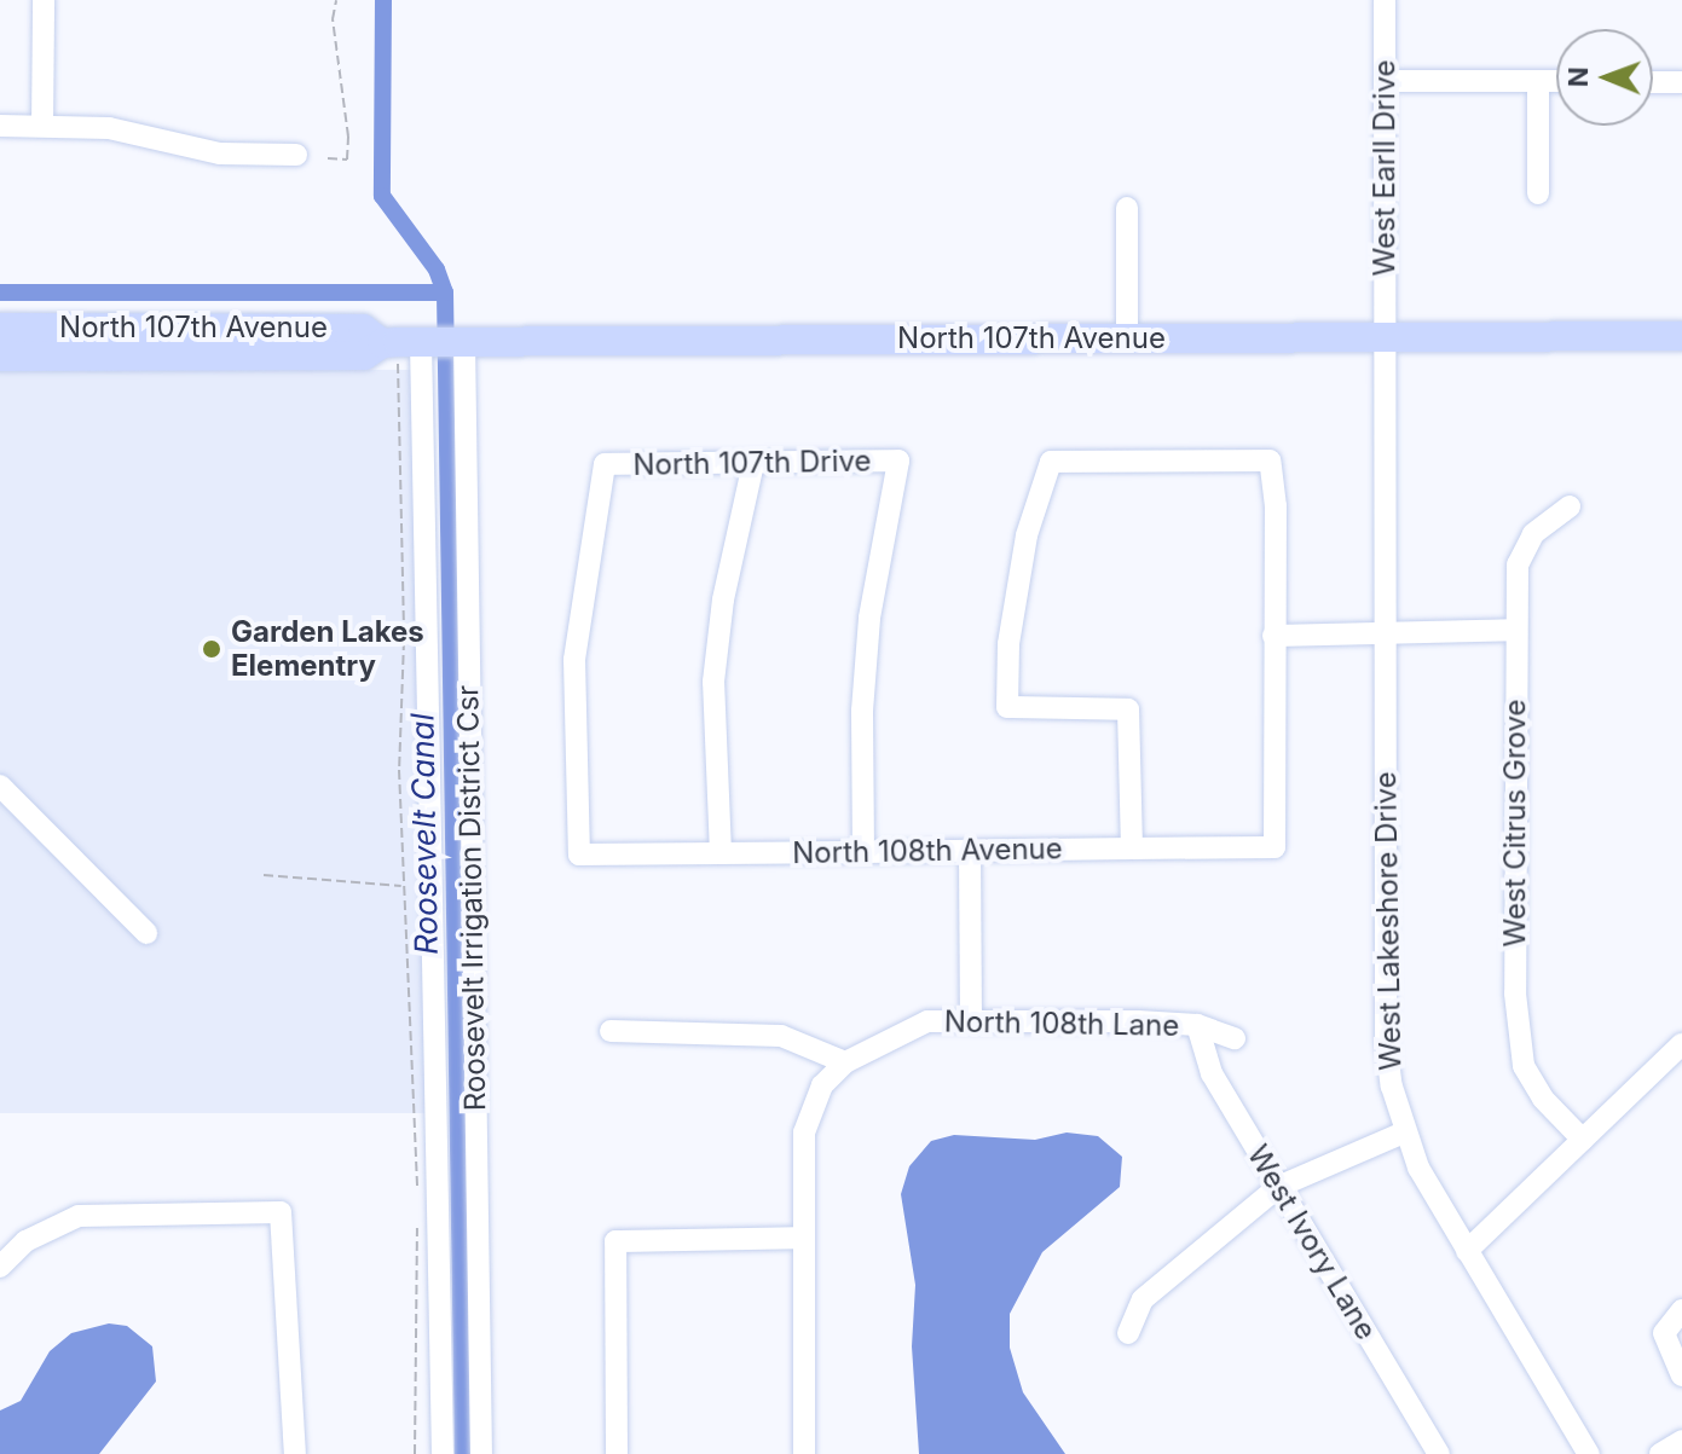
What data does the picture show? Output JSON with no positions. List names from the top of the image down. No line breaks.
{"streets":{"main road":["North 107th Avenue"],"street":["West Earll Drive","North 107th Drive","West Citrus Grove","North 108th Avenue","Roosevelt Irrigation District Csr","West Lakeshore Drive","North 108th Lane","West Ivory Lane"]},"crossings":[["West Earll Drive","North 107th Avenue"],["West Earll Drive","West Lakeshore Drive"],["North 107th Avenue","Roosevelt Irrigation District Csr"],["North 107th Avenue","West Lakeshore Drive"],["North 107th Drive","North 108th Avenue"],["North 108th Lane","West Ivory Lane"]],"water":["Roosevelt Canal"],"places":["Garden Lakes Elementry"],"north":"left"}
